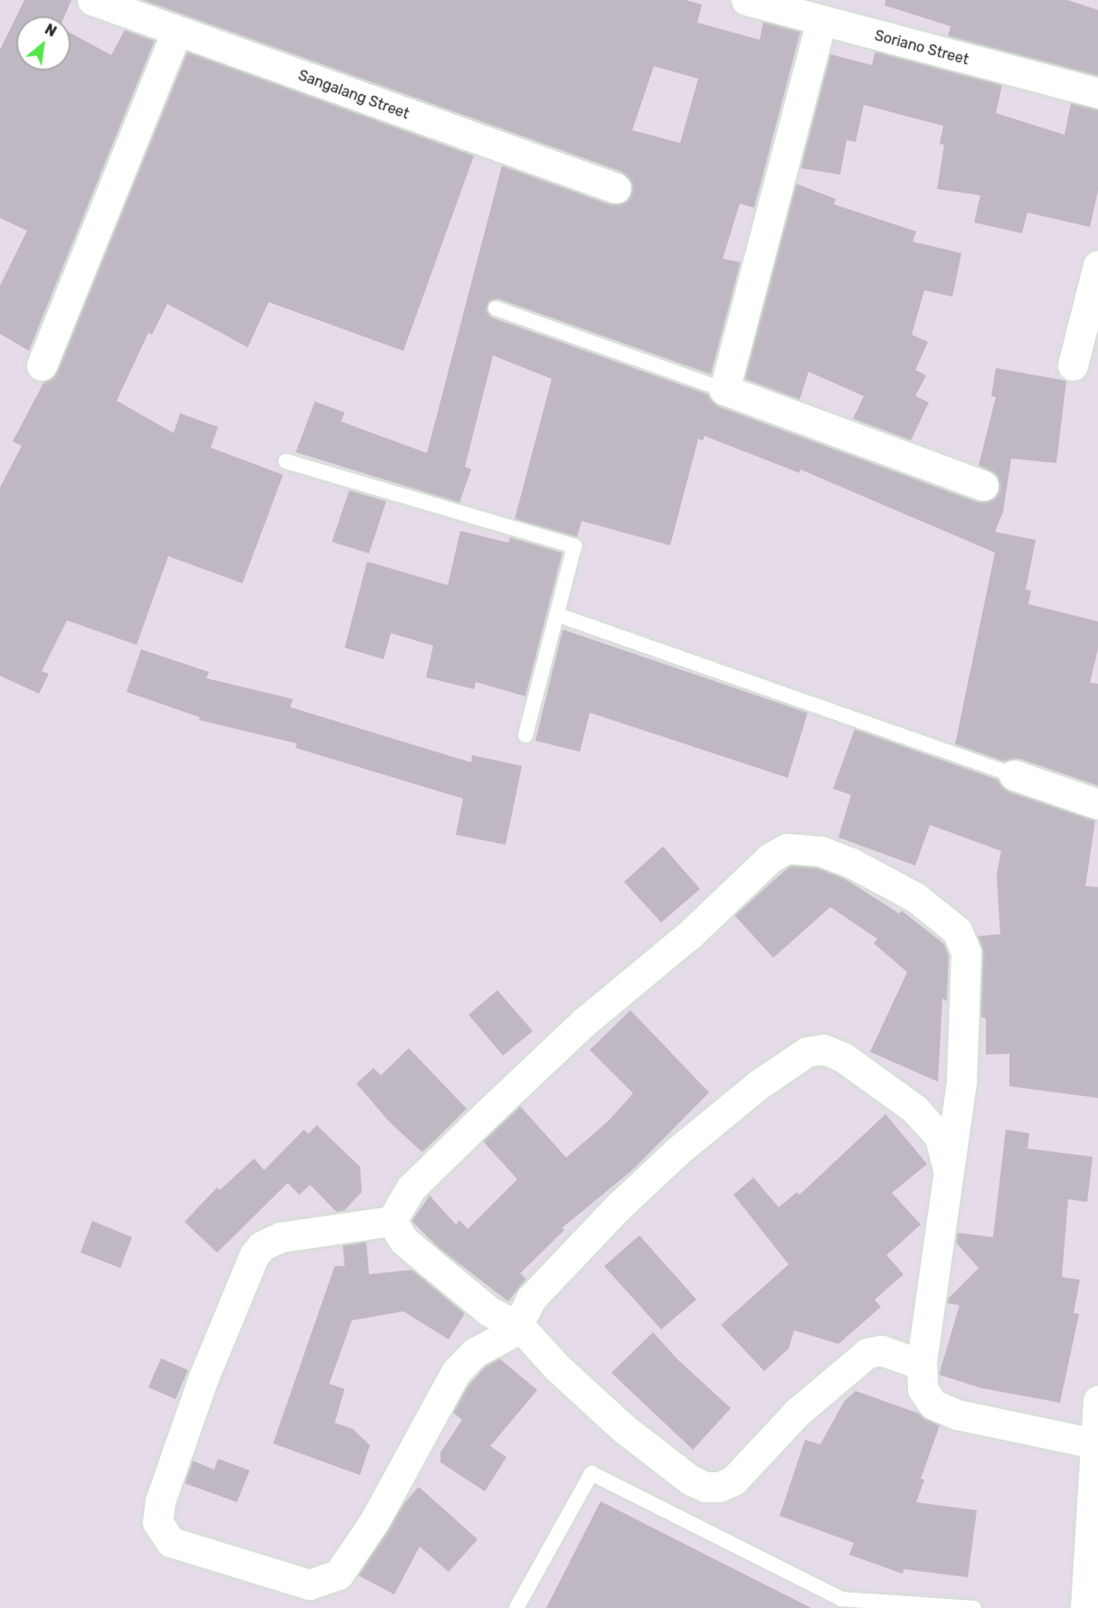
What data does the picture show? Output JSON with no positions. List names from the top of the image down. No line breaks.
{"streets":{"street":["Soriano Street","Sangalang Street"]},"north":"top right"}
